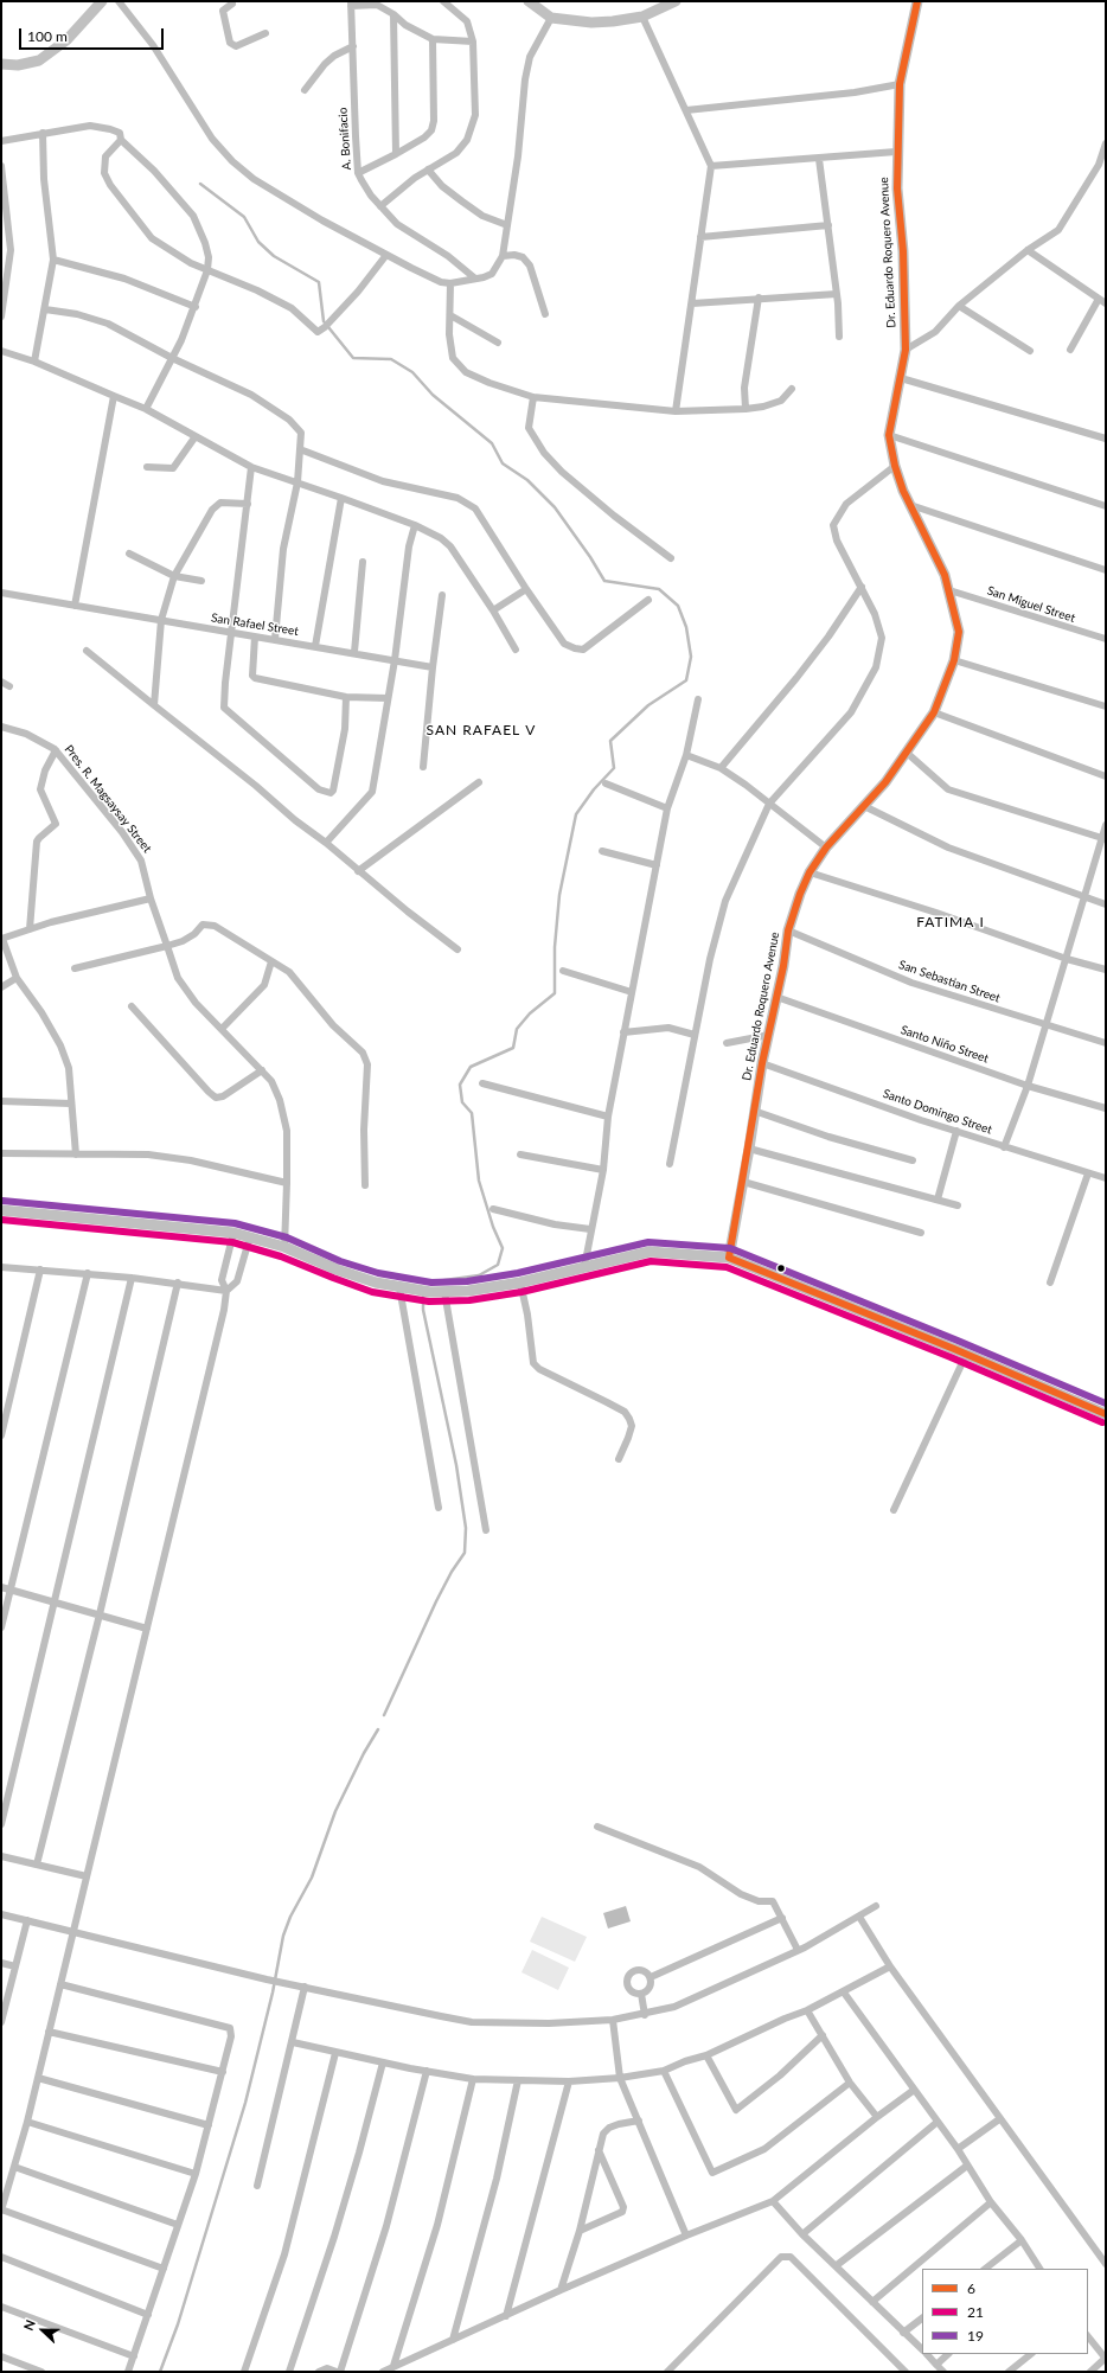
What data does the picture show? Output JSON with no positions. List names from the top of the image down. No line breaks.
{"streets":{"main road":["Dr. Eduardo Roquero Avenue"],"street":["A. Bonifacio","San Miguel Street","San Rafael Street","Pres. R. Magsaysay Street","San Sebastian Street","Santo Niño Street","Santo Domingo Street"]},"crossings":[["Dr. Eduardo Roquero Avenue","San Miguel Street"],["Dr. Eduardo Roquero Avenue","San Sebastian Street"],["Dr. Eduardo Roquero Avenue","Santo Niño Street"],["Dr. Eduardo Roquero Avenue","Santo Domingo Street"]],"districts":["SAN RAFAEL V","FATIMA I"],"lines":["transit line 6","transit line 19","transit line 21"],"legend":["6","21","19"],"scale_bar":"100 m","north":"left"}
